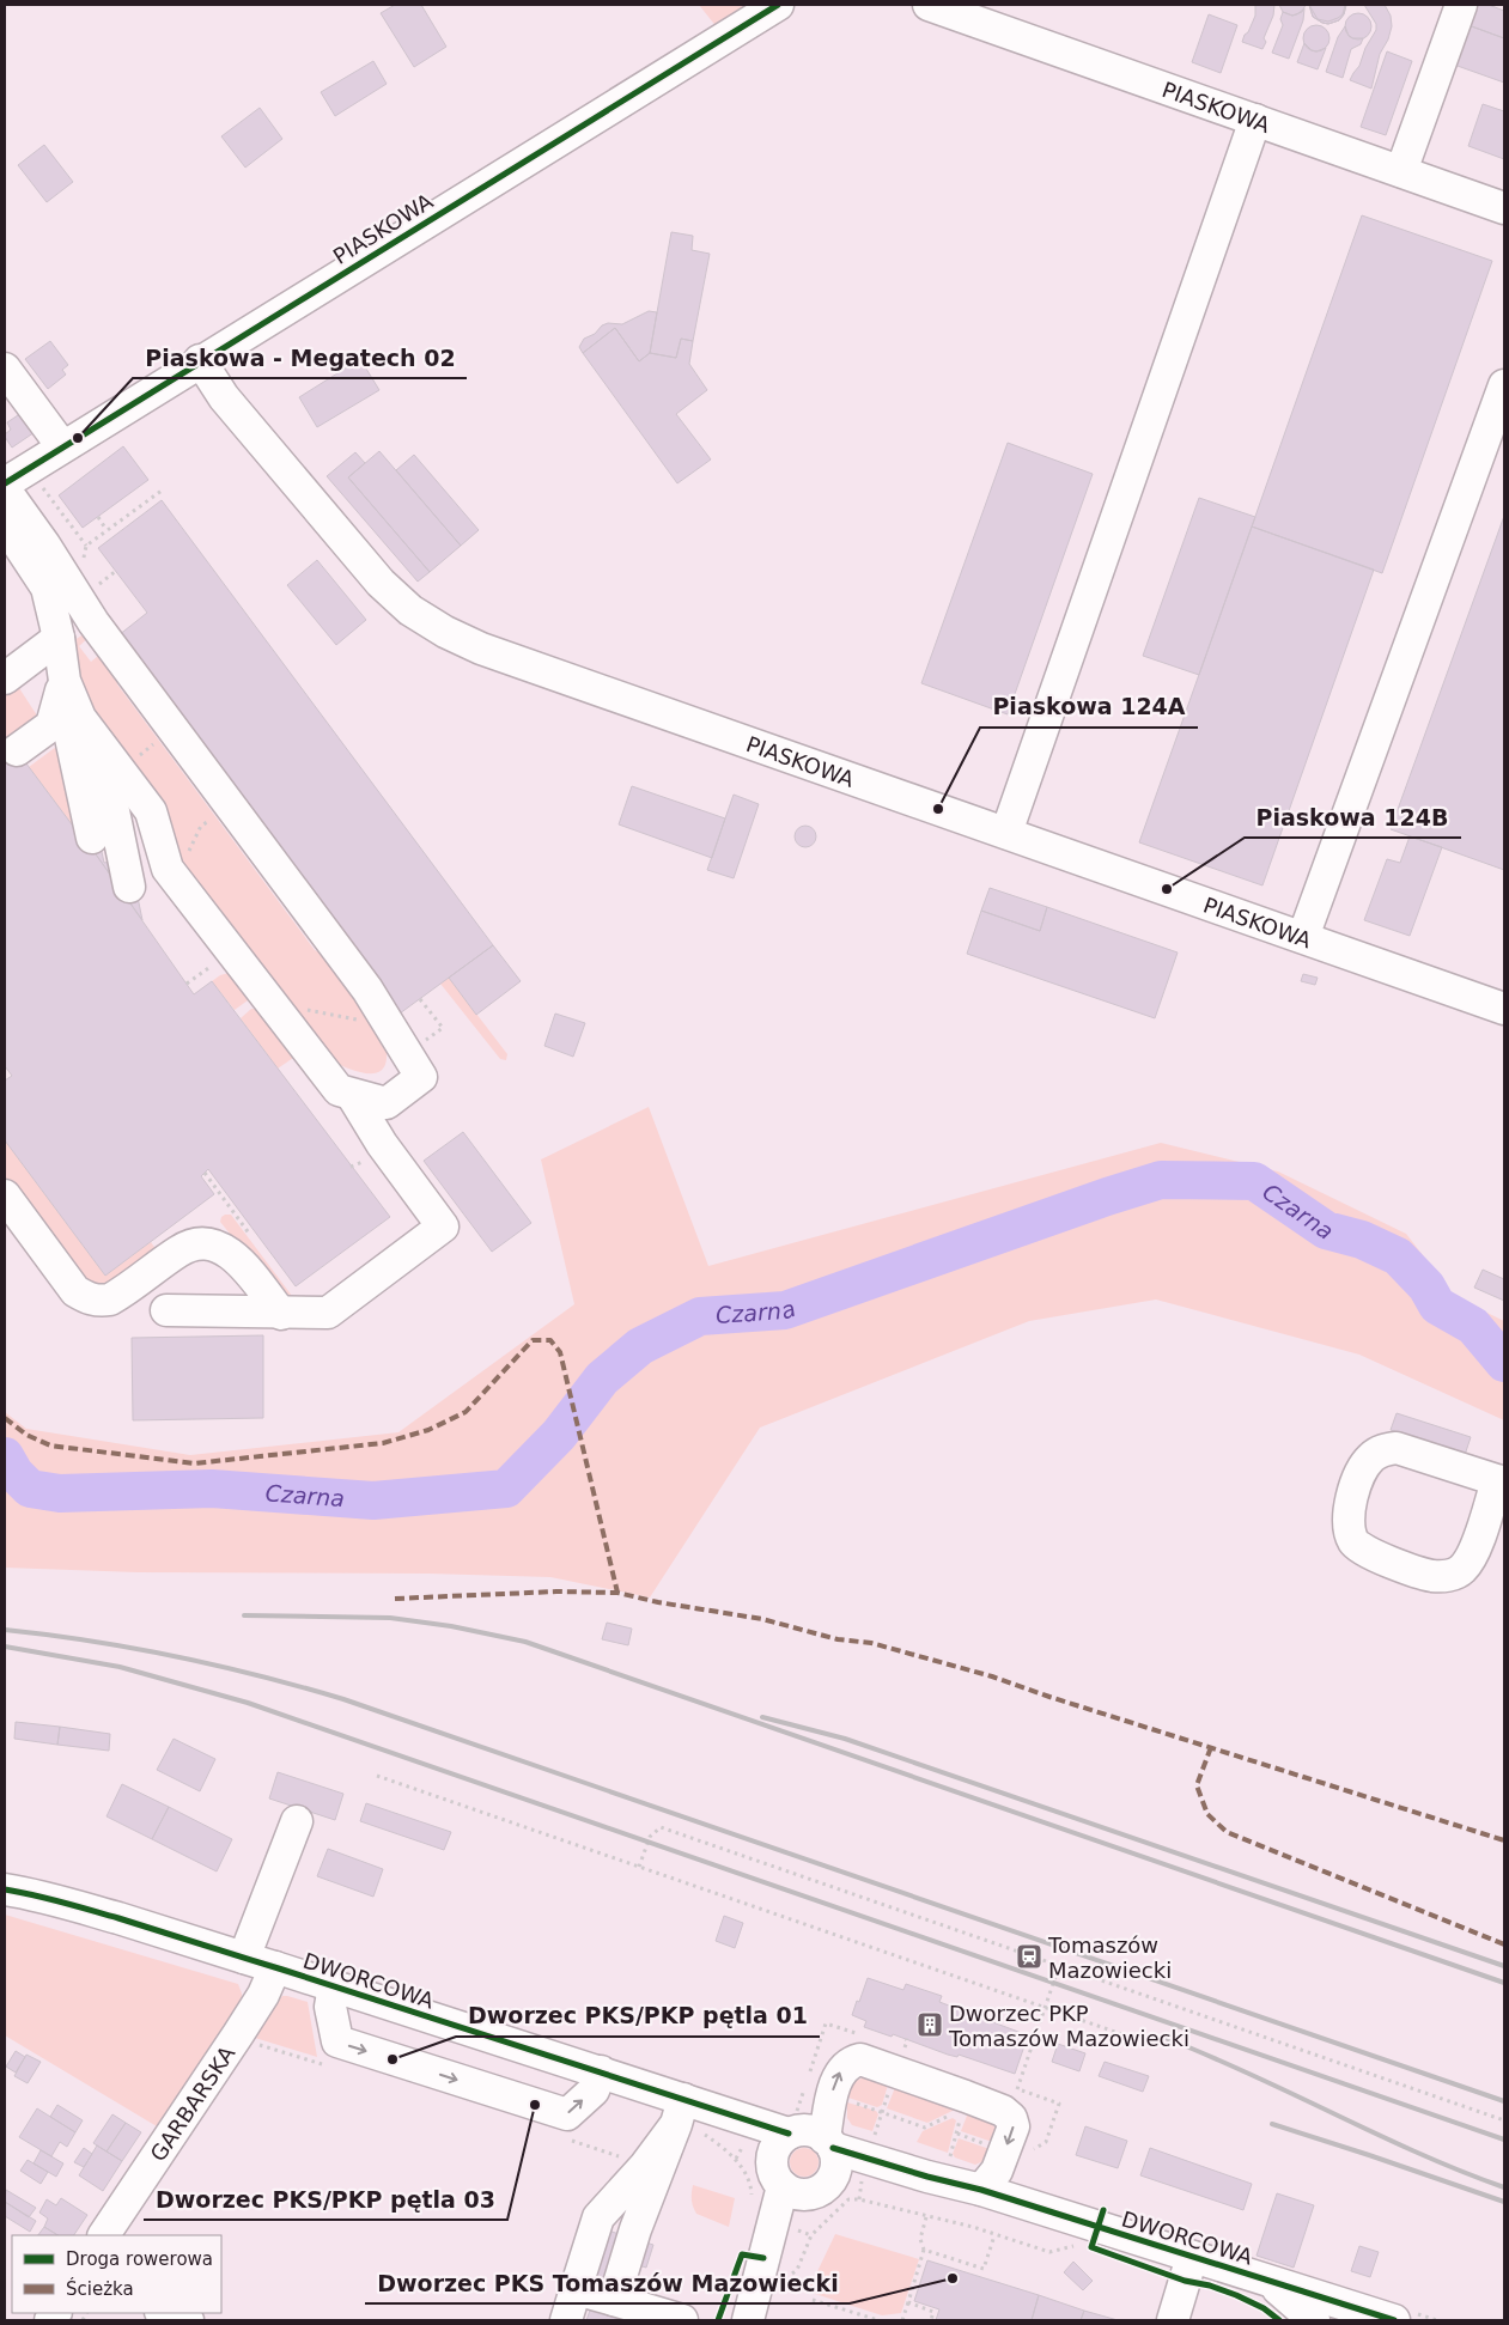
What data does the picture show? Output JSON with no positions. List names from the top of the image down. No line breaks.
{"streets":{"street":["PIASKOWA","DWORCOWA","GARBARSKA"]},"crossings":[["DWORCOWA","GARBARSKA"]],"water":["Czarna"],"places":{"other":["Piaskowa - Megatech 02","Piaskowa 124A","Piaskowa 124B","Dworzec PKS/PKP pętla 01","Dworzec PKS/PKP pętla 03","Dworzec PKS Tomaszów Mazowiecki"],"station":["Tomaszów Mazowiecki"],"building":["Dworzec PKP Tomaszów Mazowiecki"]},"legend":["Droga rowerowa","Ścieżka"]}
